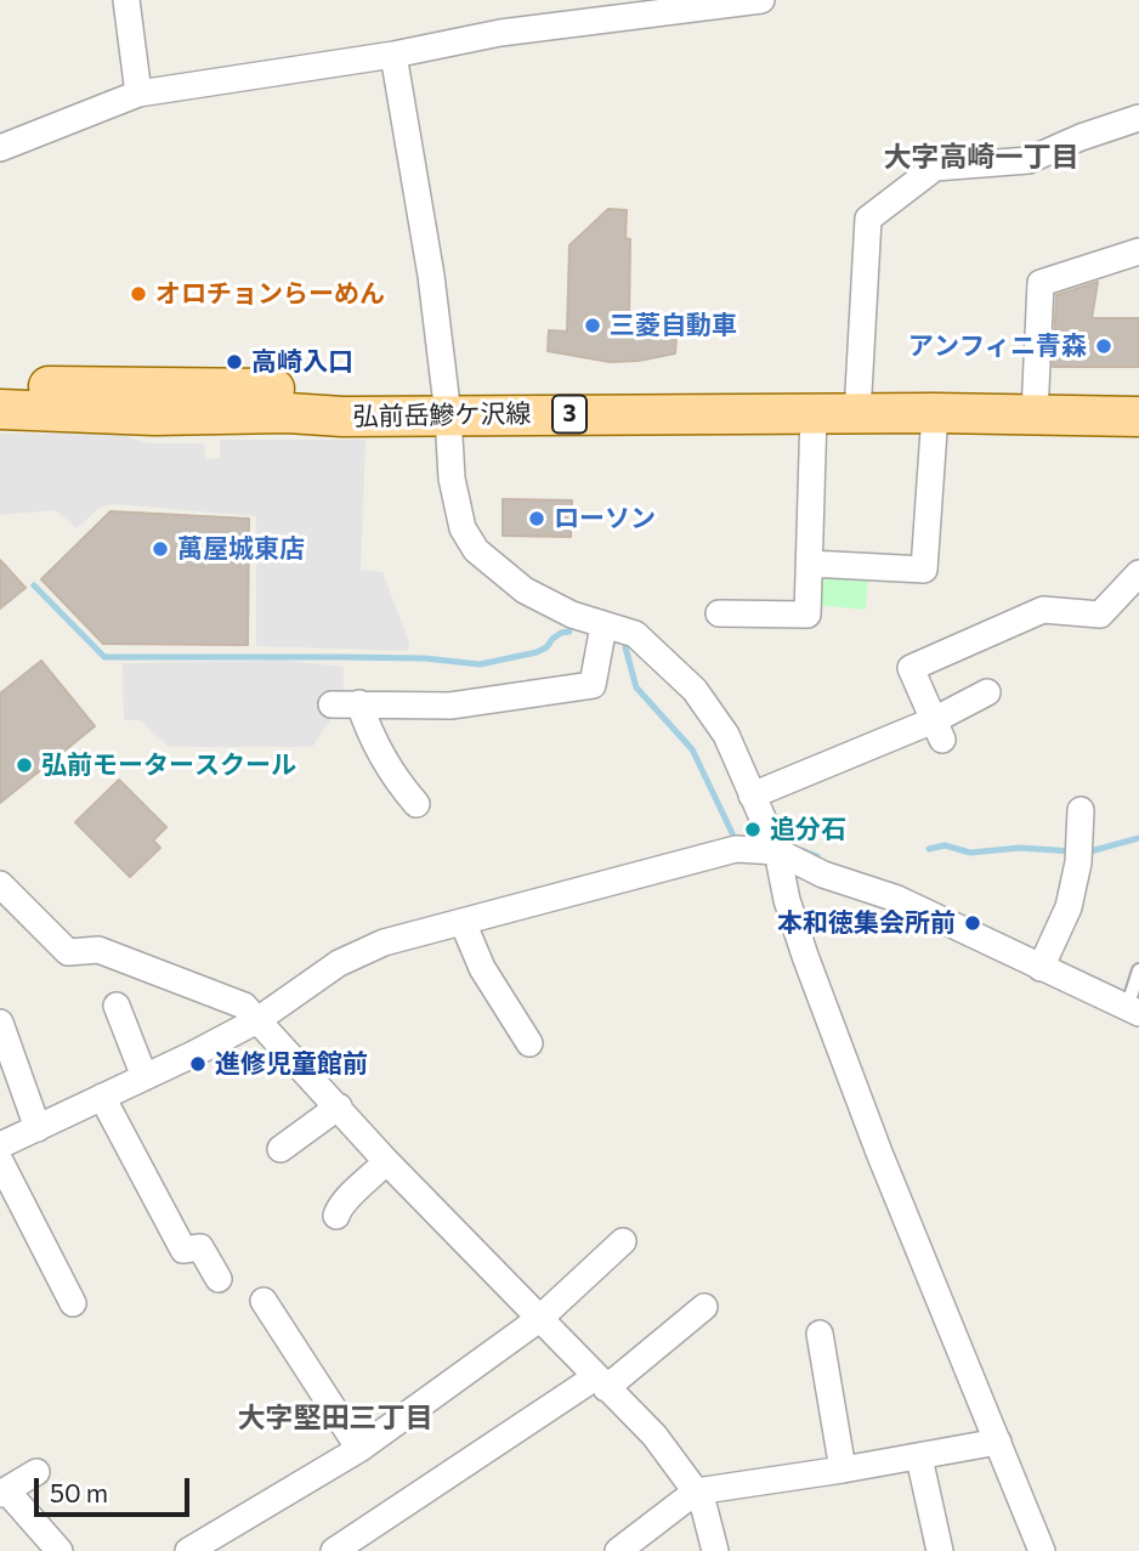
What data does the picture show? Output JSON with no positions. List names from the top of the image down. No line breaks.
{"streets":{"main road":["3","弘前岳鰺ケ沢線"]},"crossings":[["3","弘前岳鰺ケ沢線"]],"districts":["大字高崎一丁目","大字堅田三丁目"],"places":["オロチョンらーめん","三菱自動車","アンフィニ青森","高崎入口","ローソン","萬屋城東店","弘前モータースクール","追分石","本和徳集会所前","進修児童館前"],"scale_bar":"50 m"}
